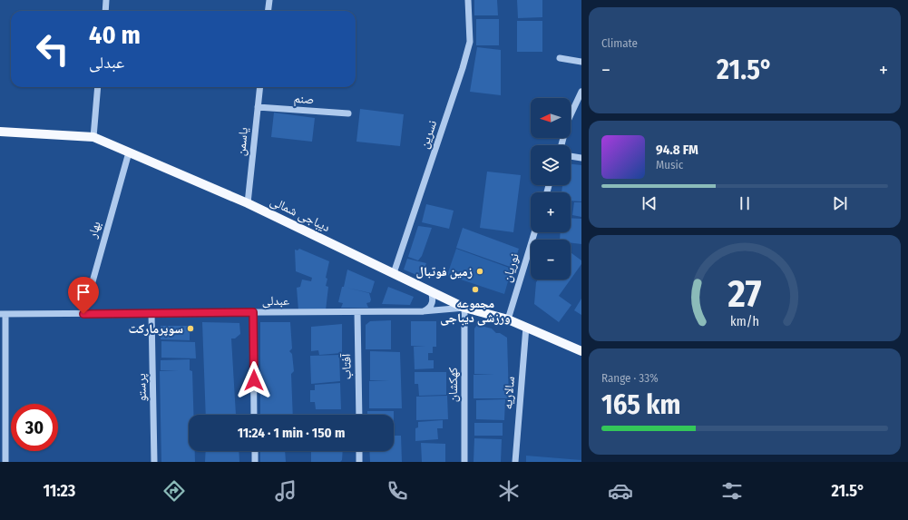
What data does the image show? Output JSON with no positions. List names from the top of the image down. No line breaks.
{"streets":{"main road":["دیباجی شمالی"],"street":["صنم","نسرین","یاسمن","بهار","نوریان","عبدلی","آفتاب","کهکشان","پرستو","سالاریه"]},"crossings":[["صنم","یاسمن"],["نسرین","دیباجی شمالی"],["یاسمن","دیباجی شمالی"],["دیباجی شمالی","بهار"],["دیباجی شمالی","نوریان"],["دیباجی شمالی","عبدلی"],["دیباجی شمالی","کهکشان"],["دیباجی شمالی","سالاریه"],["بهار","عبدلی"],["عبدلی","آفتاب"],["عبدلی","کهکشان"],["عبدلی","پرستو"]],"places":["زمین فوتبال","مجموعه ورزشی دیباجی","سوپرمارکت"],"north":"left","page":{"tile":["Climate",["Range · 33%","165 km"]],"turn":["40 m","عبدلی"],"heat":["−","21.5°","+"],"map_buttons":["+","−"],"song":["94.8 FM","Music"],"limit":"30","trip":"11:24 · 1 min · 150 m","tabs":["11:23","21.5°"],"gauge":["27","km/h"]}}
